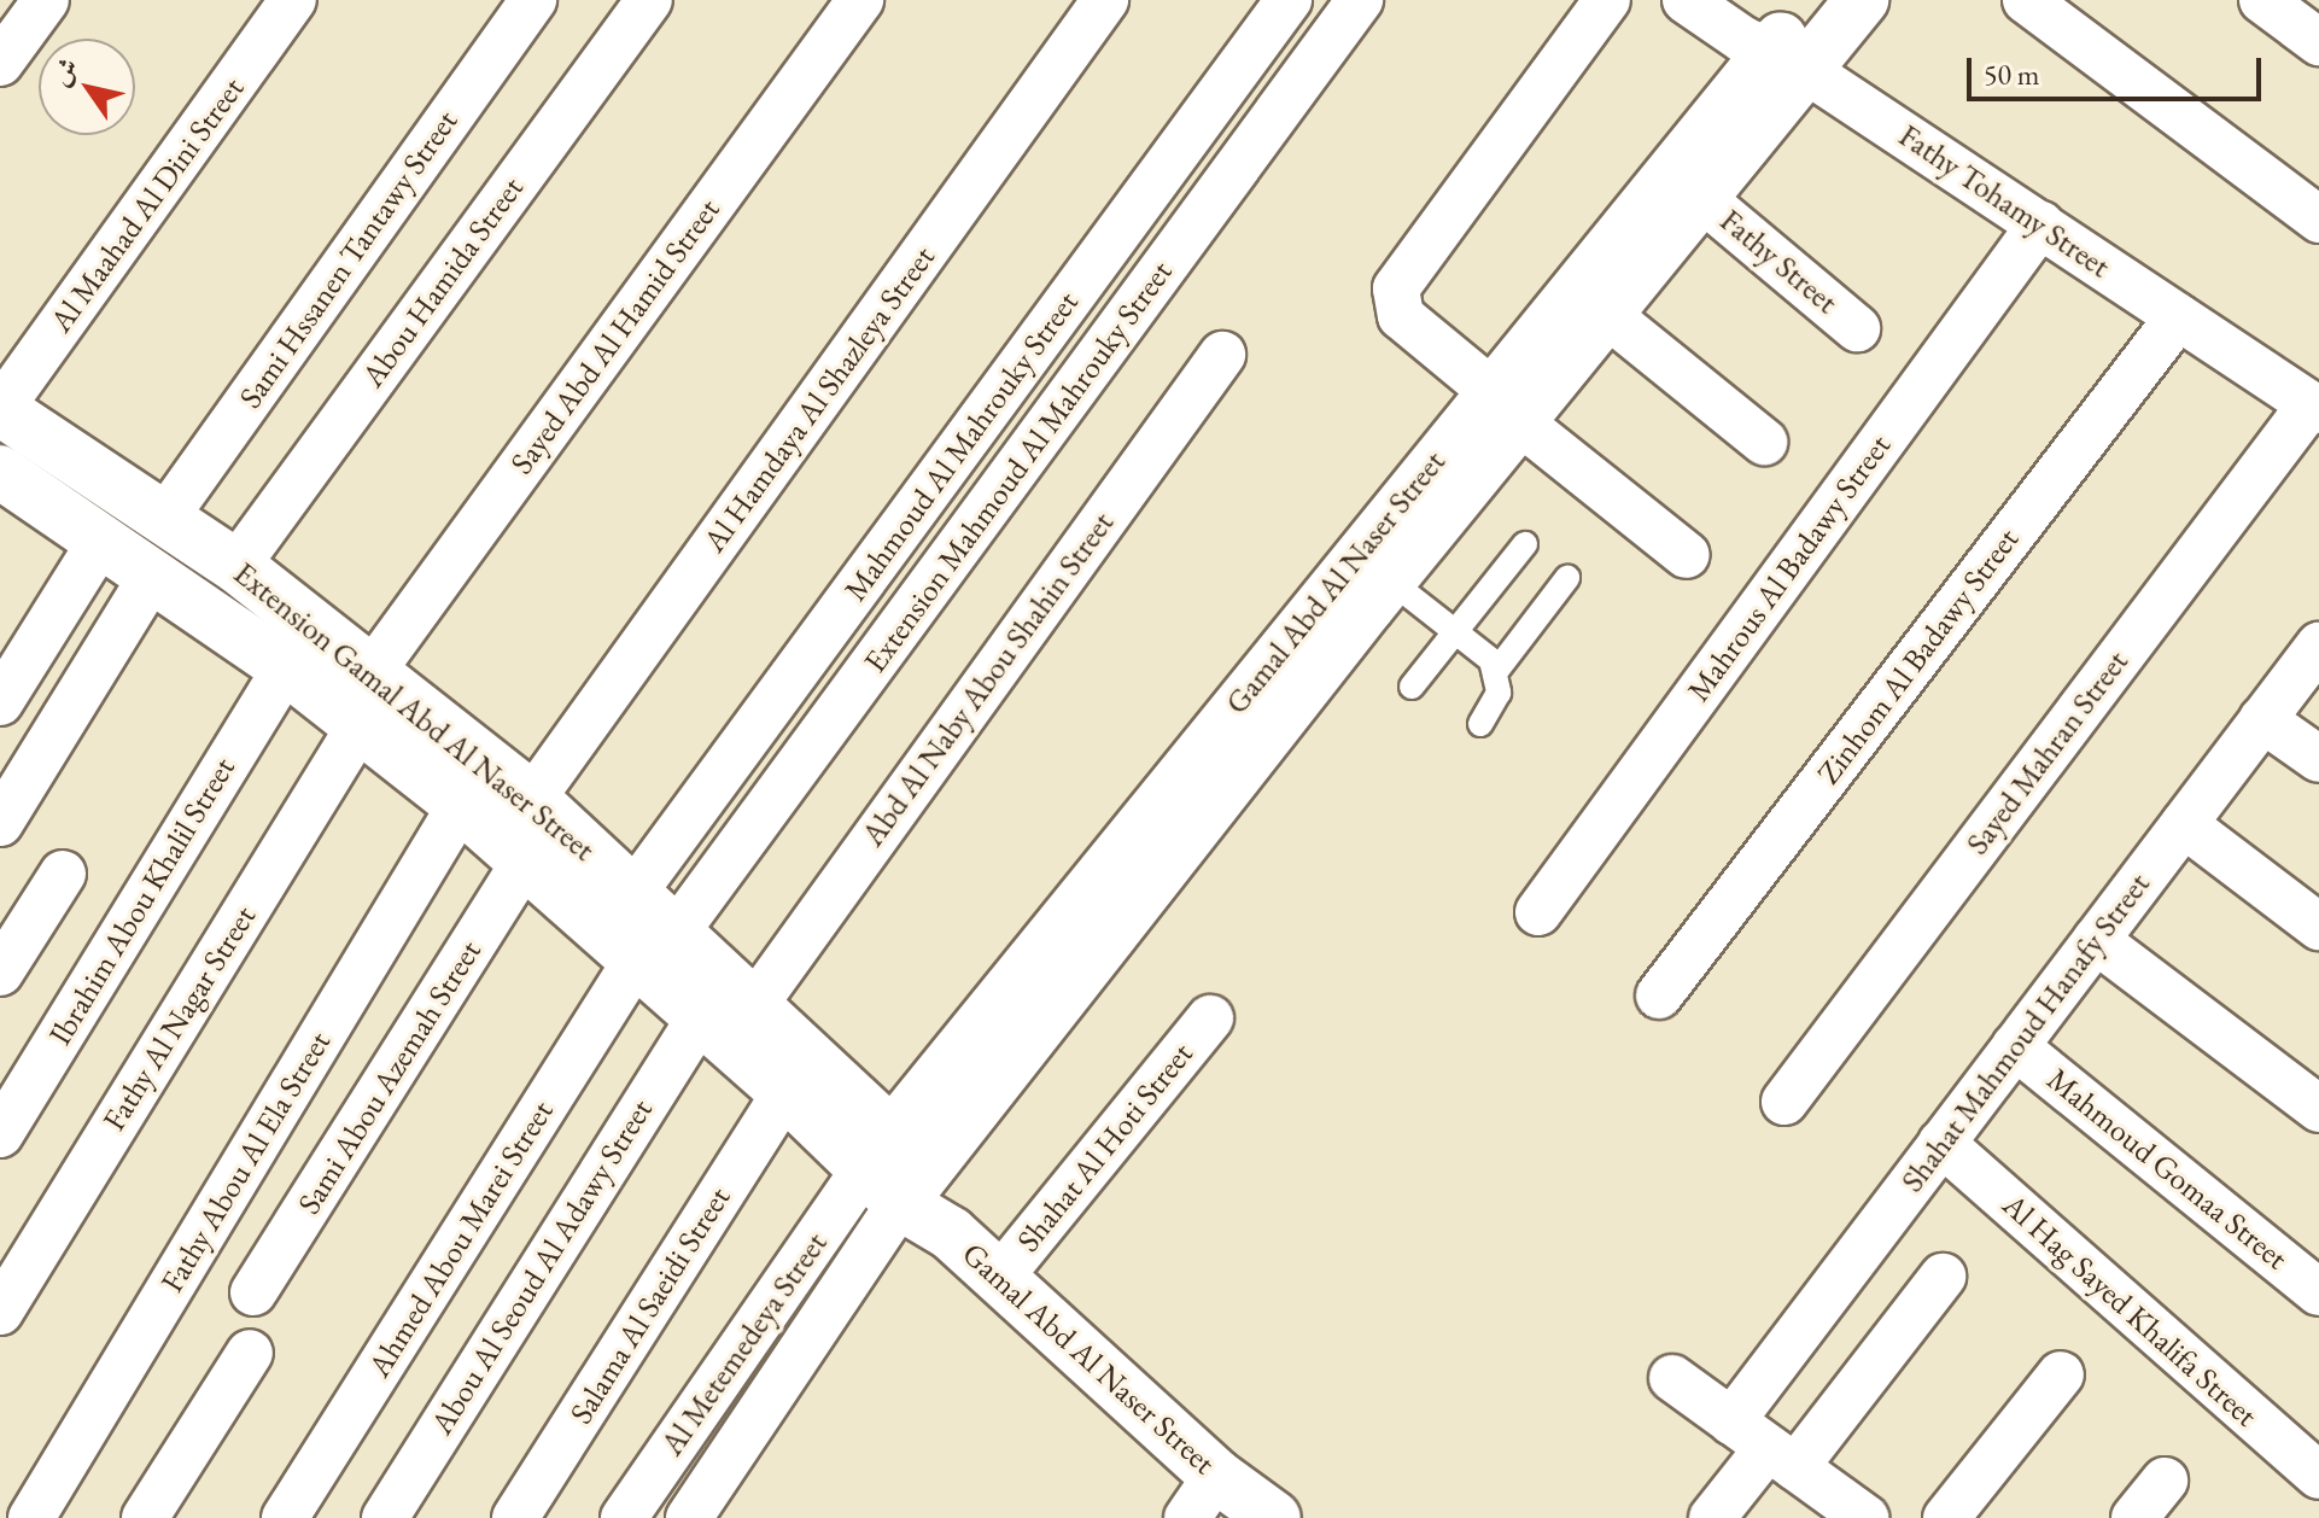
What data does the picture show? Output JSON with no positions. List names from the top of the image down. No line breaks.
{"streets":{"street":["Fathy Tohamy Street","Al Maahad Al Dini Street","Sami Hssanen Tantawy Street","Fathy Street","Abou Hamida Street","Sayed Abd Al Hamid Street","Al Hamdaya Al Shazleya Street","Mahmoud Al Mahrouky Street","Extension Mahmoud Al Mahrouky Street","Mahrous Al Badawy Street","Gamal Abd Al Naser Street","Zinhom Al Badawy Street","Abd Al Naby Abou Shahin Street","Extension Gamal Abd Al Naser Street","Sayed Mahran Street","Ibrahim Abou Khalil Street","Fathy Al Nagar Street","Shahat Mahmoud Hanafy Street","Sami Abou Azemah Street","Shahat Al Hoti Street","Fathy Abou Al Ela Street","Mahmoud Gomaa Street","Ahmed Abou Marei Street","Abou Al Seoud Al Adawy Street","Salama Al Saeidi Street","Al Hag Sayed Khalifa Street","Al Metemedeya Street"]},"crossings":[["Fathy Tohamy Street","Mahrous Al Badawy Street"],["Fathy Tohamy Street","Gamal Abd Al Naser Street"],["Fathy Tohamy Street","Zinhom Al Badawy Street"],["Fathy Tohamy Street","Sayed Mahran Street"],["Al Maahad Al Dini Street","Extension Gamal Abd Al Naser Street"],["Sami Hssanen Tantawy Street","Extension Gamal Abd Al Naser Street"],["Fathy Street","Gamal Abd Al Naser Street"],["Abou Hamida Street","Extension Gamal Abd Al Naser Street"],["Sayed Abd Al Hamid Street","Extension Gamal Abd Al Naser Street"],["Al Hamdaya Al Shazleya Street","Extension Gamal Abd Al Naser Street"],["Mahmoud Al Mahrouky Street","Extension Gamal Abd Al Naser Street"],["Extension Mahmoud Al Mahrouky Street","Extension Gamal Abd Al Naser Street"],["Extension Mahmoud Al Mahrouky Street","Ahmed Abou Marei Street"],["Gamal Abd Al Naser Street","Extension Gamal Abd Al Naser Street"],["Gamal Abd Al Naser Street","Shahat Al Hoti Street"],["Gamal Abd Al Naser Street","Al Metemedeya Street"],["Abd Al Naby Abou Shahin Street","Extension Gamal Abd Al Naser Street"],["Extension Gamal Abd Al Naser Street","Ibrahim Abou Khalil Street"],["Extension Gamal Abd Al Naser Street","Fathy Al Nagar Street"],["Extension Gamal Abd Al Naser Street","Sami Abou Azemah Street"],["Extension Gamal Abd Al Naser Street","Fathy Abou Al Ela Street"],["Extension Gamal Abd Al Naser Street","Ahmed Abou Marei Street"],["Extension Gamal Abd Al Naser Street","Abou Al Seoud Al Adawy Street"],["Extension Gamal Abd Al Naser Street","Salama Al Saeidi Street"],["Extension Gamal Abd Al Naser Street","Al Metemedeya Street"],["Shahat Mahmoud Hanafy Street","Mahmoud Gomaa Street"],["Shahat Mahmoud Hanafy Street","Al Hag Sayed Khalifa Street"]],"scale_bar":"50 m","north":"top left"}
